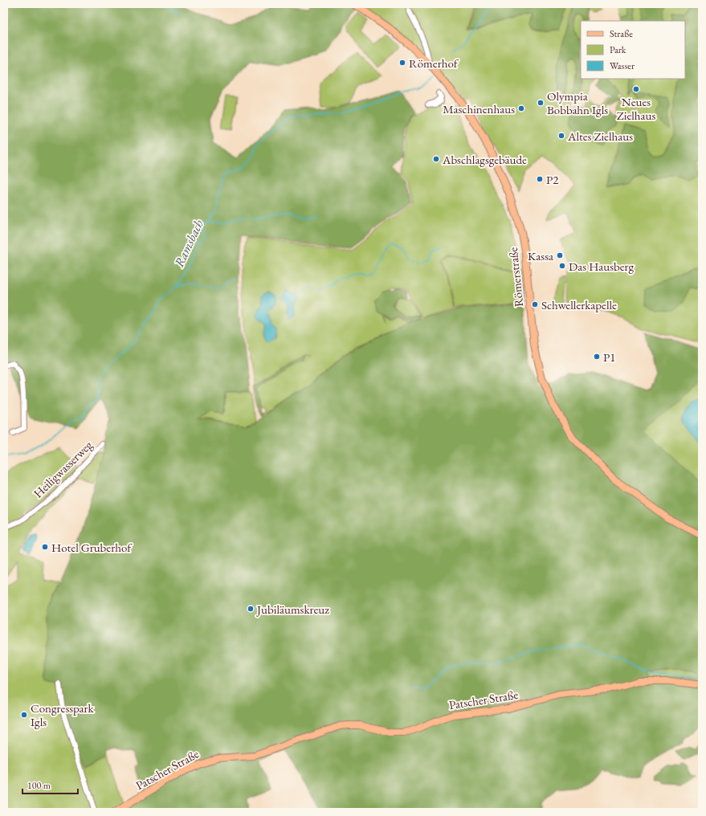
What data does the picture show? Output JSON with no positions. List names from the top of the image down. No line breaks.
{"streets":{"main road":["Römerstraße","Patscher Straße"],"street":["Heiligwasserweg"]},"water":["Ramsbach"],"places":["Römerhof","Neues Zielhaus","Olympia Bobbahn Igls","Maschinenhaus","Altes Zielhaus","Abschlagsgebäude","P2","Kassa","Das Hausberg","Schwellerkapelle","P1","Hotel Gruberhof","Jubiläumskreuz","Congresspark Igls"],"legend":["Straße","Park","Wasser"],"scale_bar":"100 m"}
